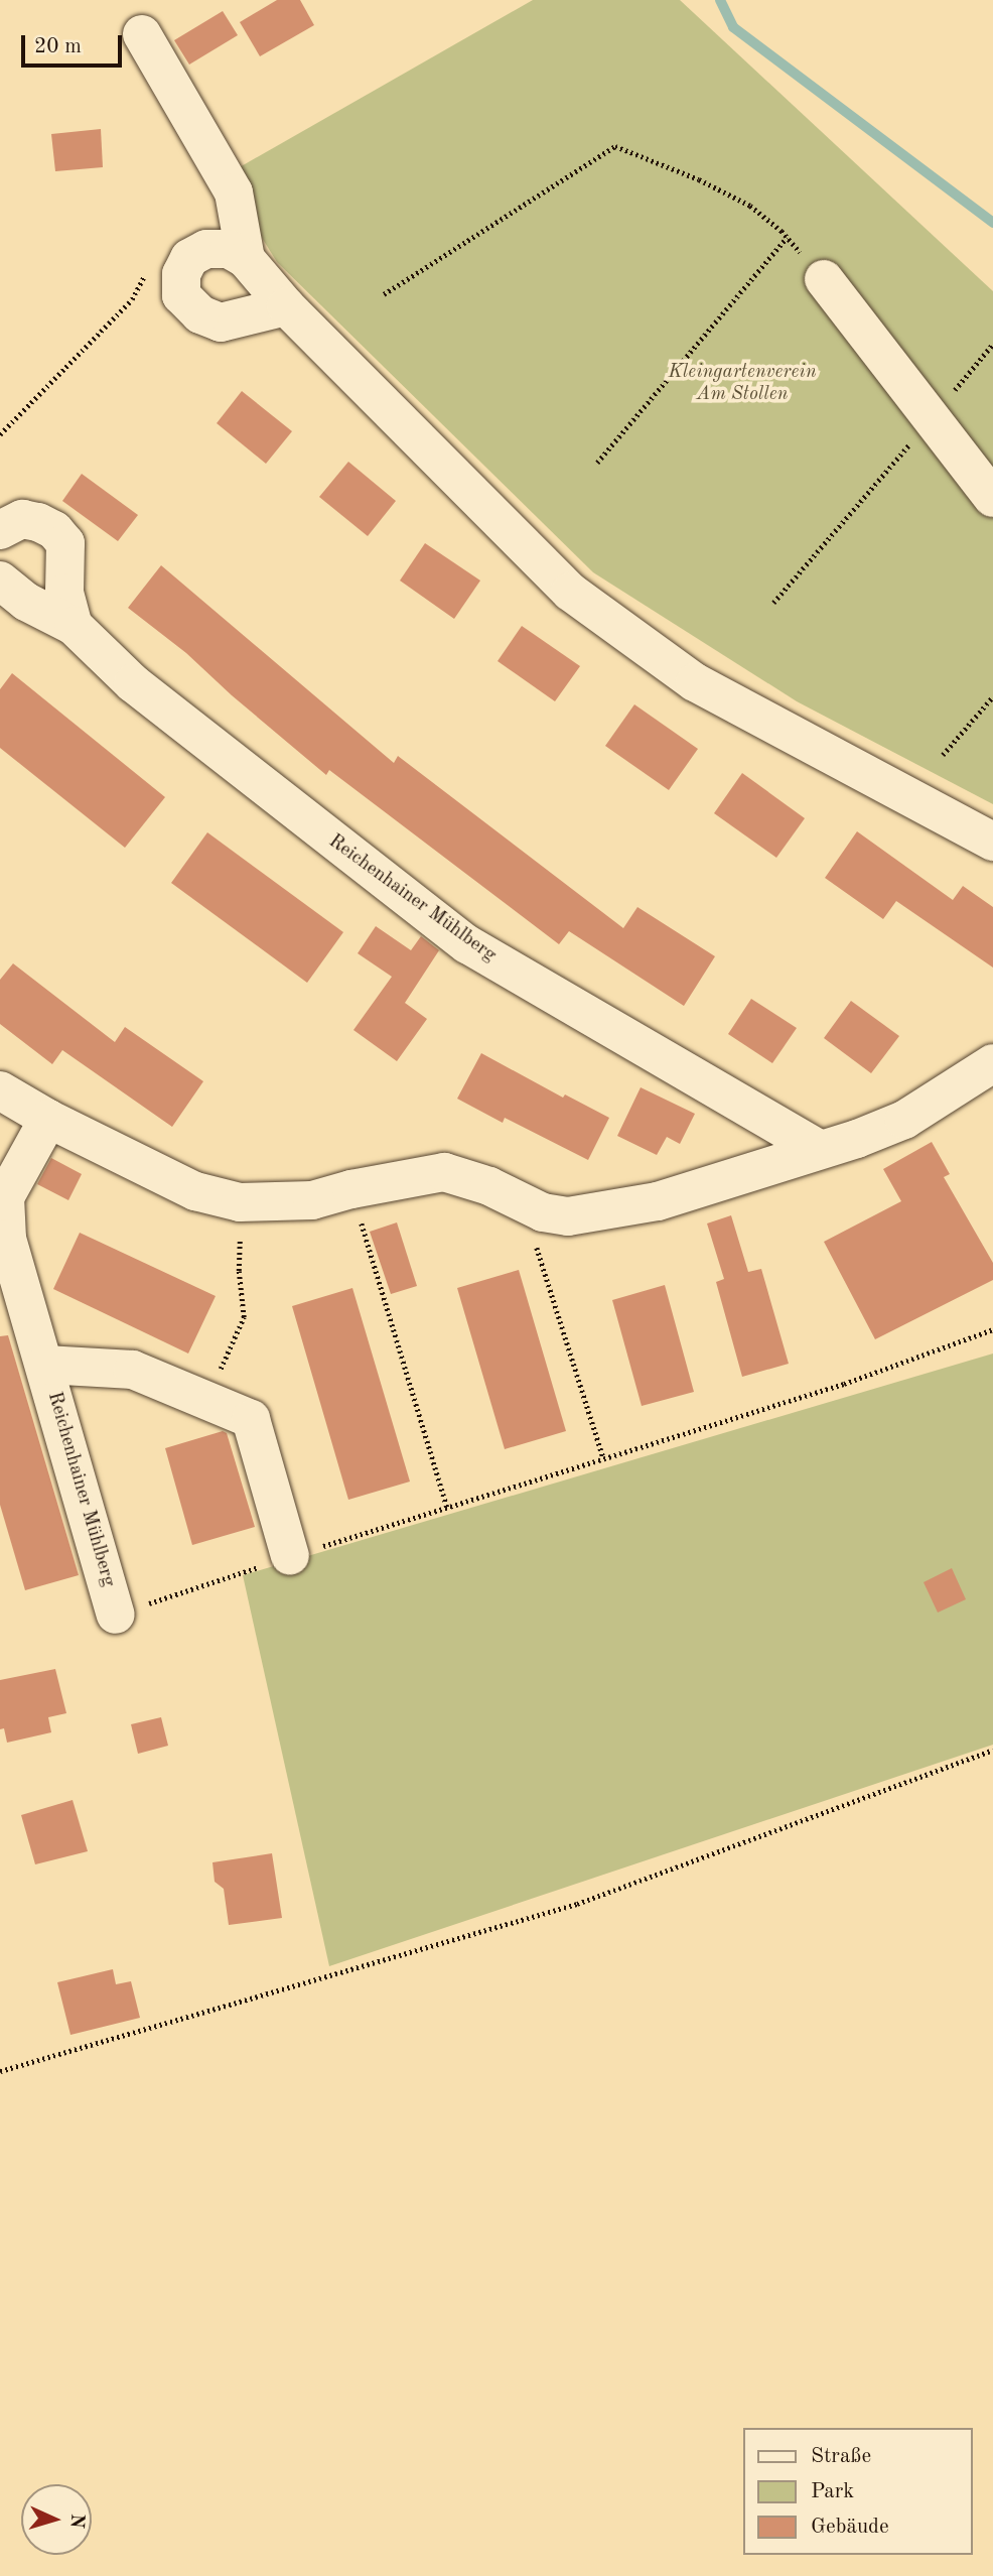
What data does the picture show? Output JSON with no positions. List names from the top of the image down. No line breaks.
{"streets":{"street":["Reichenhainer Mühlberg"]},"parks":["Kleingartenverein Am Stollen"],"legend":["Straße","Park","Gebäude"],"scale_bar":"20 m","north":"right"}
